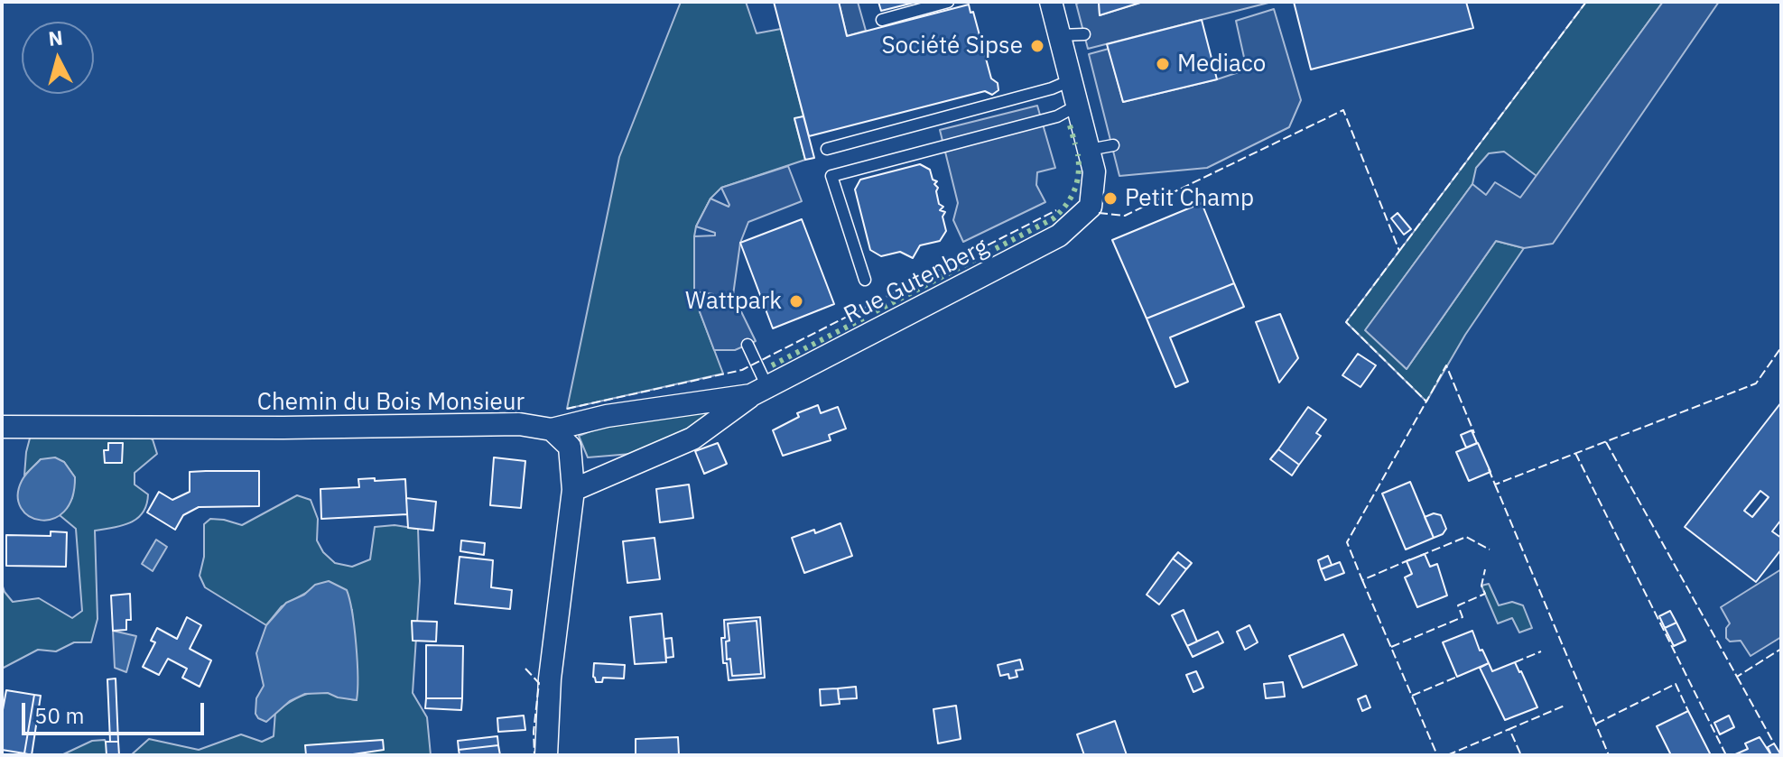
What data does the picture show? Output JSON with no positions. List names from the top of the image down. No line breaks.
{"streets":{"street":["Rue Gutenberg","Chemin du Bois Monsieur"]},"crossings":[["Rue Gutenberg","Chemin du Bois Monsieur"]],"places":["Société Sipse","Mediaco","Petit Champ","Wattpark"],"scale_bar":"50 m","north":"top"}
